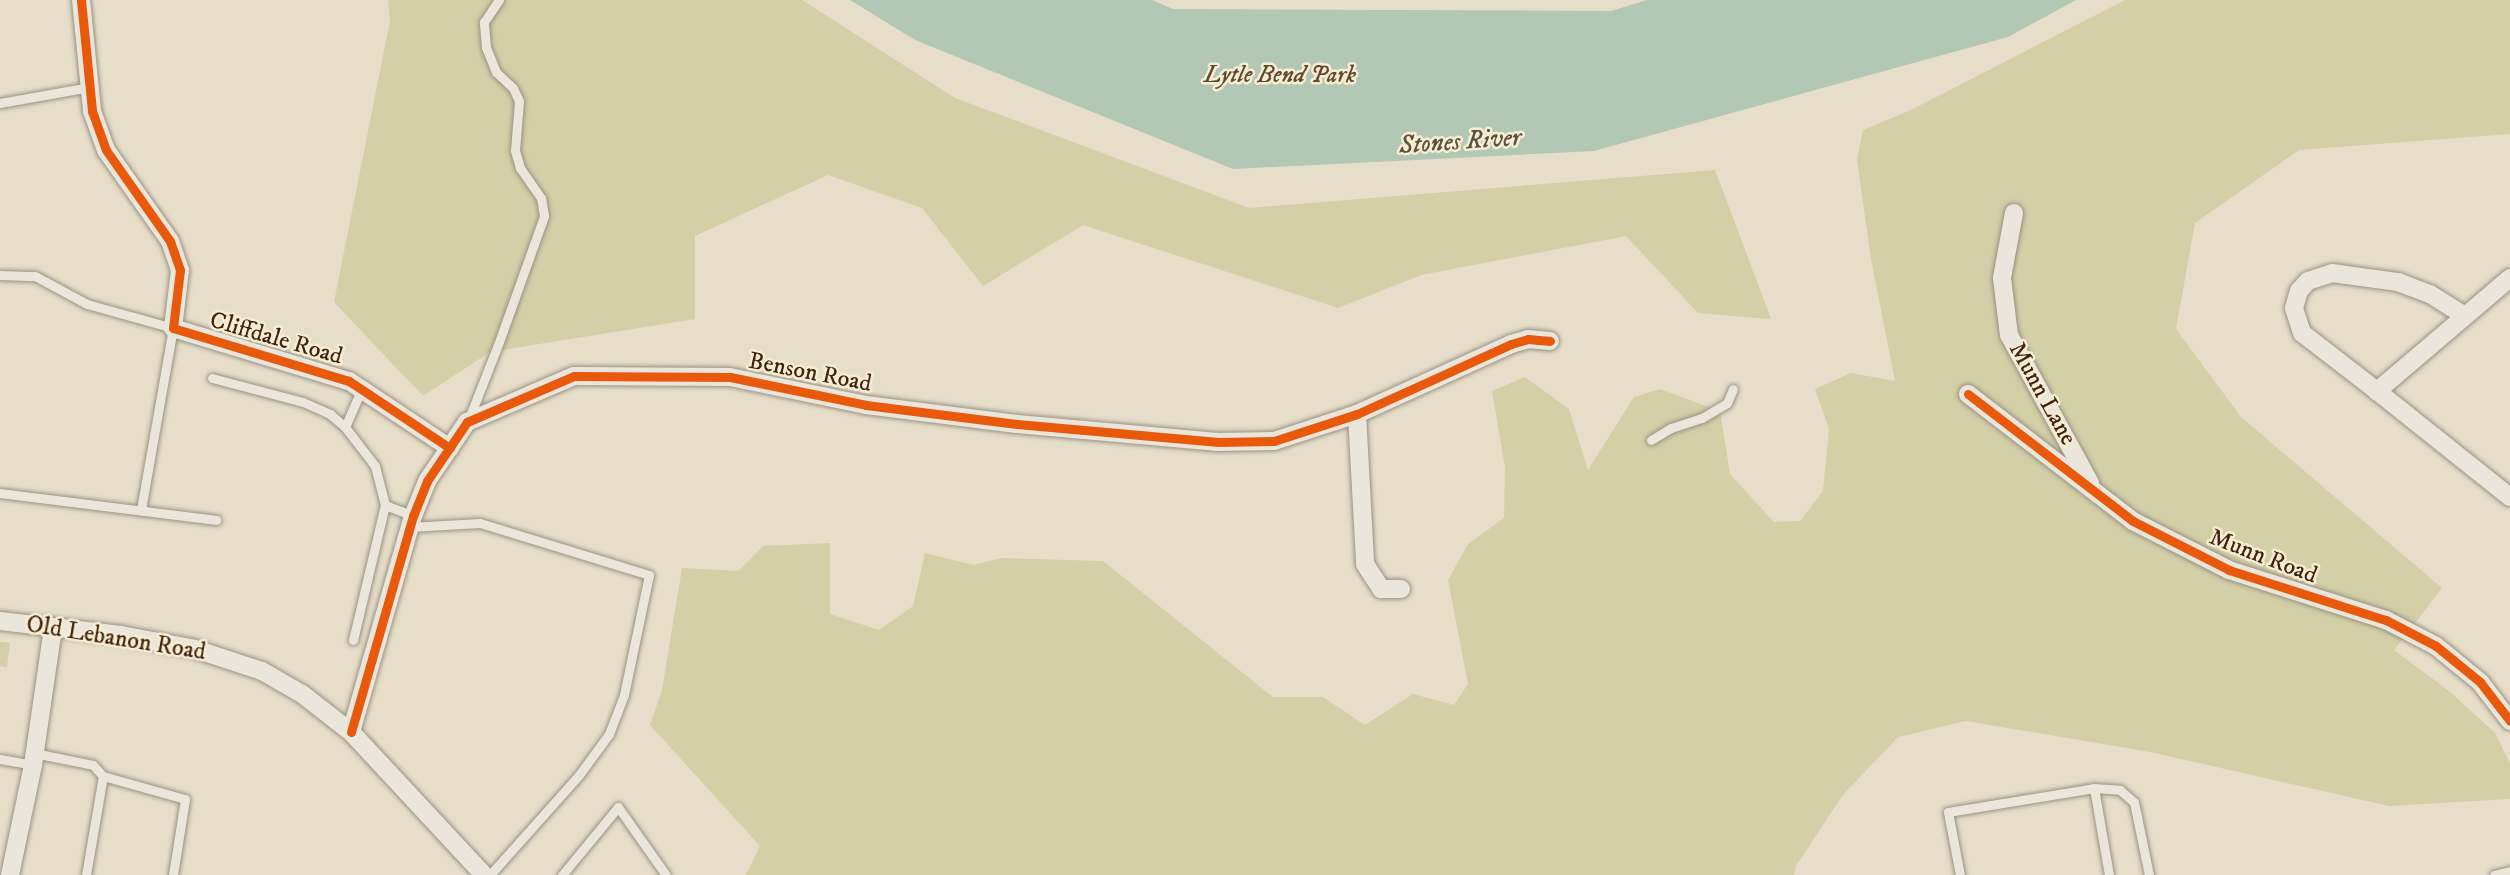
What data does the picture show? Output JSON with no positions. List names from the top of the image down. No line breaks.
{"streets":{"street":["Cliffdale Road","Benson Road","Munn Lane","Munn Road","Old Lebanon Road"]},"crossings":[["Munn Lane","Munn Road"]],"water":["Stones River"],"parks":["Lytle Bend Park"]}
